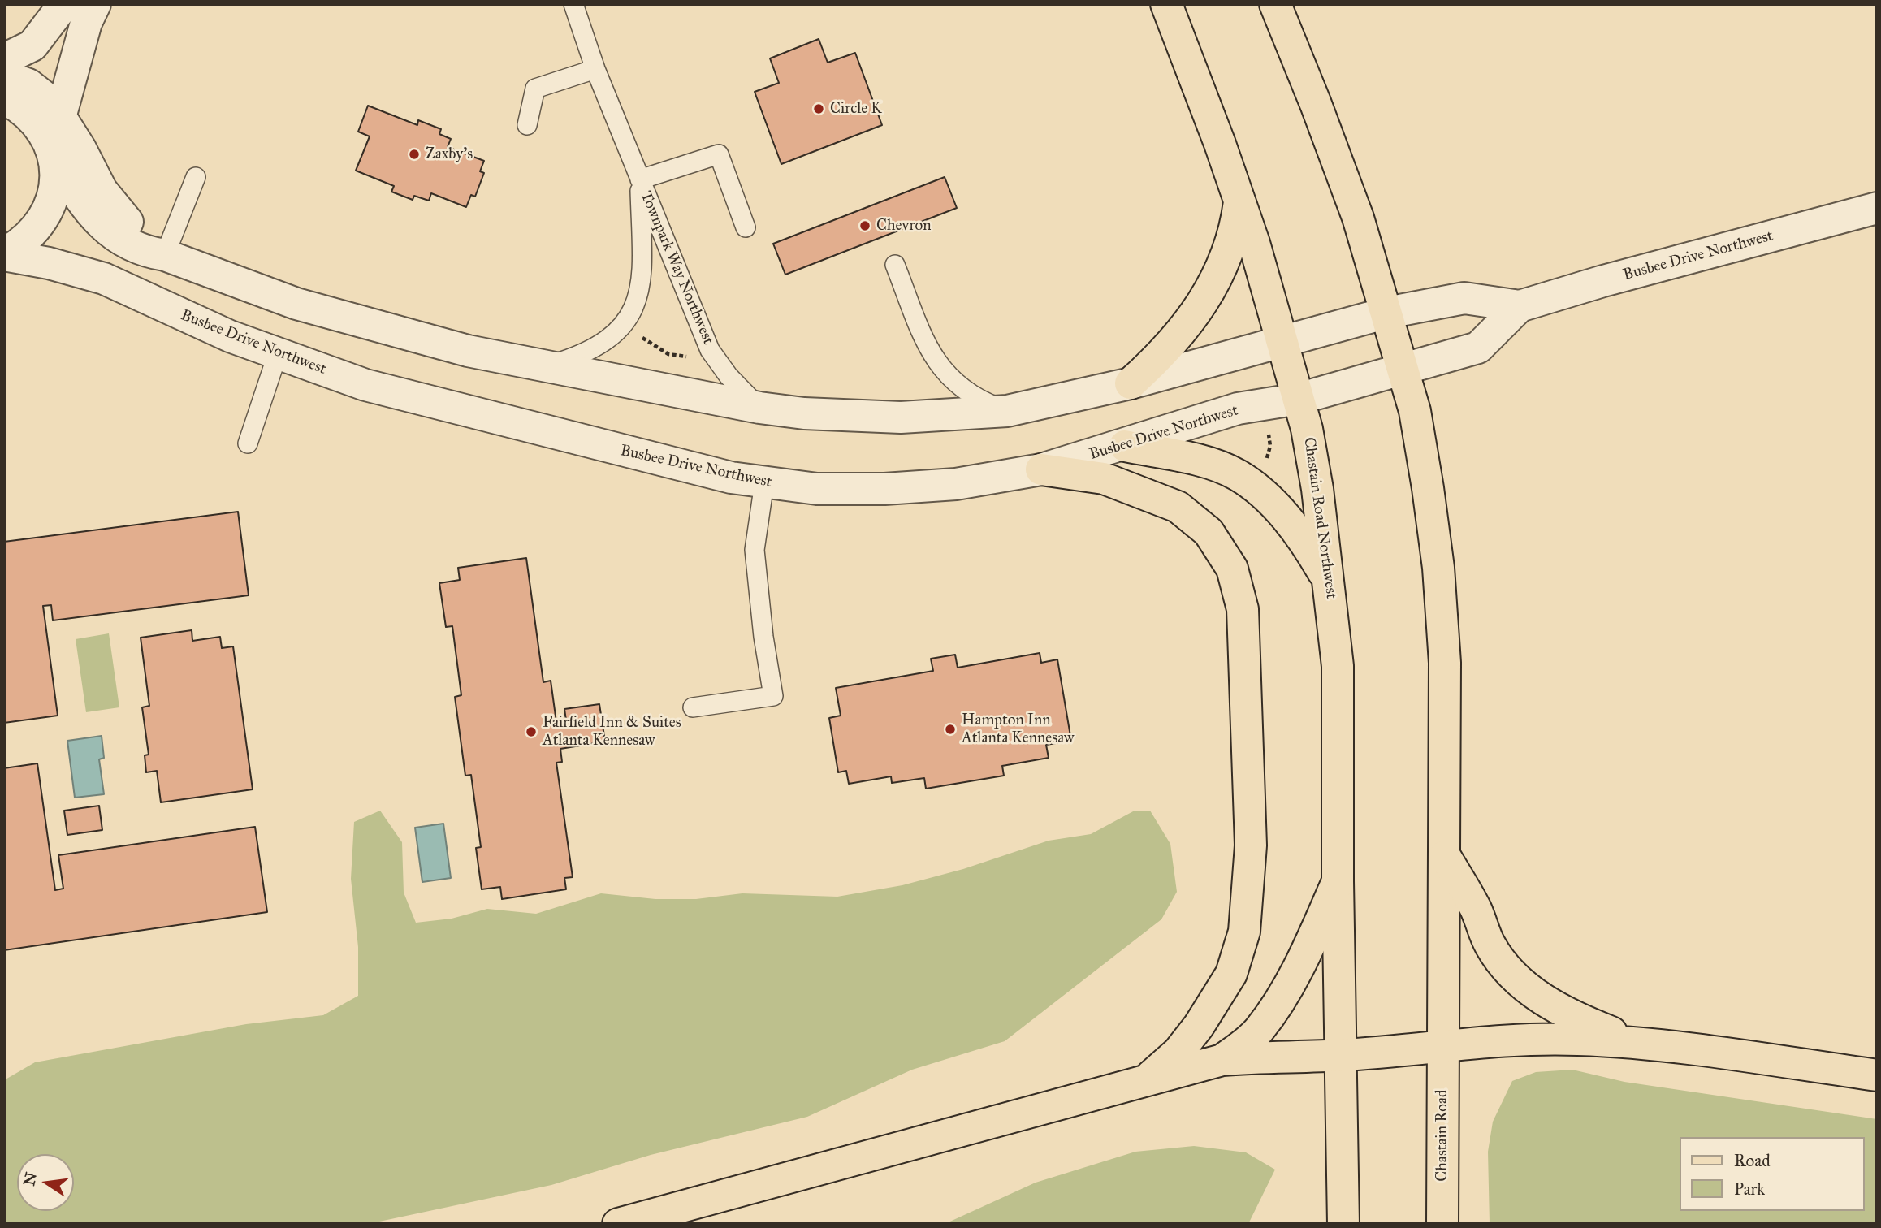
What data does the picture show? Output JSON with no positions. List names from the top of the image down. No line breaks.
{"streets":{"main road":["Chastain Road Northwest","Chastain Road"],"street":["Busbee Drive Northwest"],"lane":["Townpark Way Northwest"]},"crossings":[["Busbee Drive Northwest","Townpark Way Northwest"],["Busbee Drive Northwest","Chastain Road Northwest"]],"places":["Circle K","Zaxby's","Chevron","Hampton Inn Atlanta Kennesaw","Fairfield Inn & Suites Atlanta Kennesaw"],"legend":["Road","Park"],"north":"left"}
